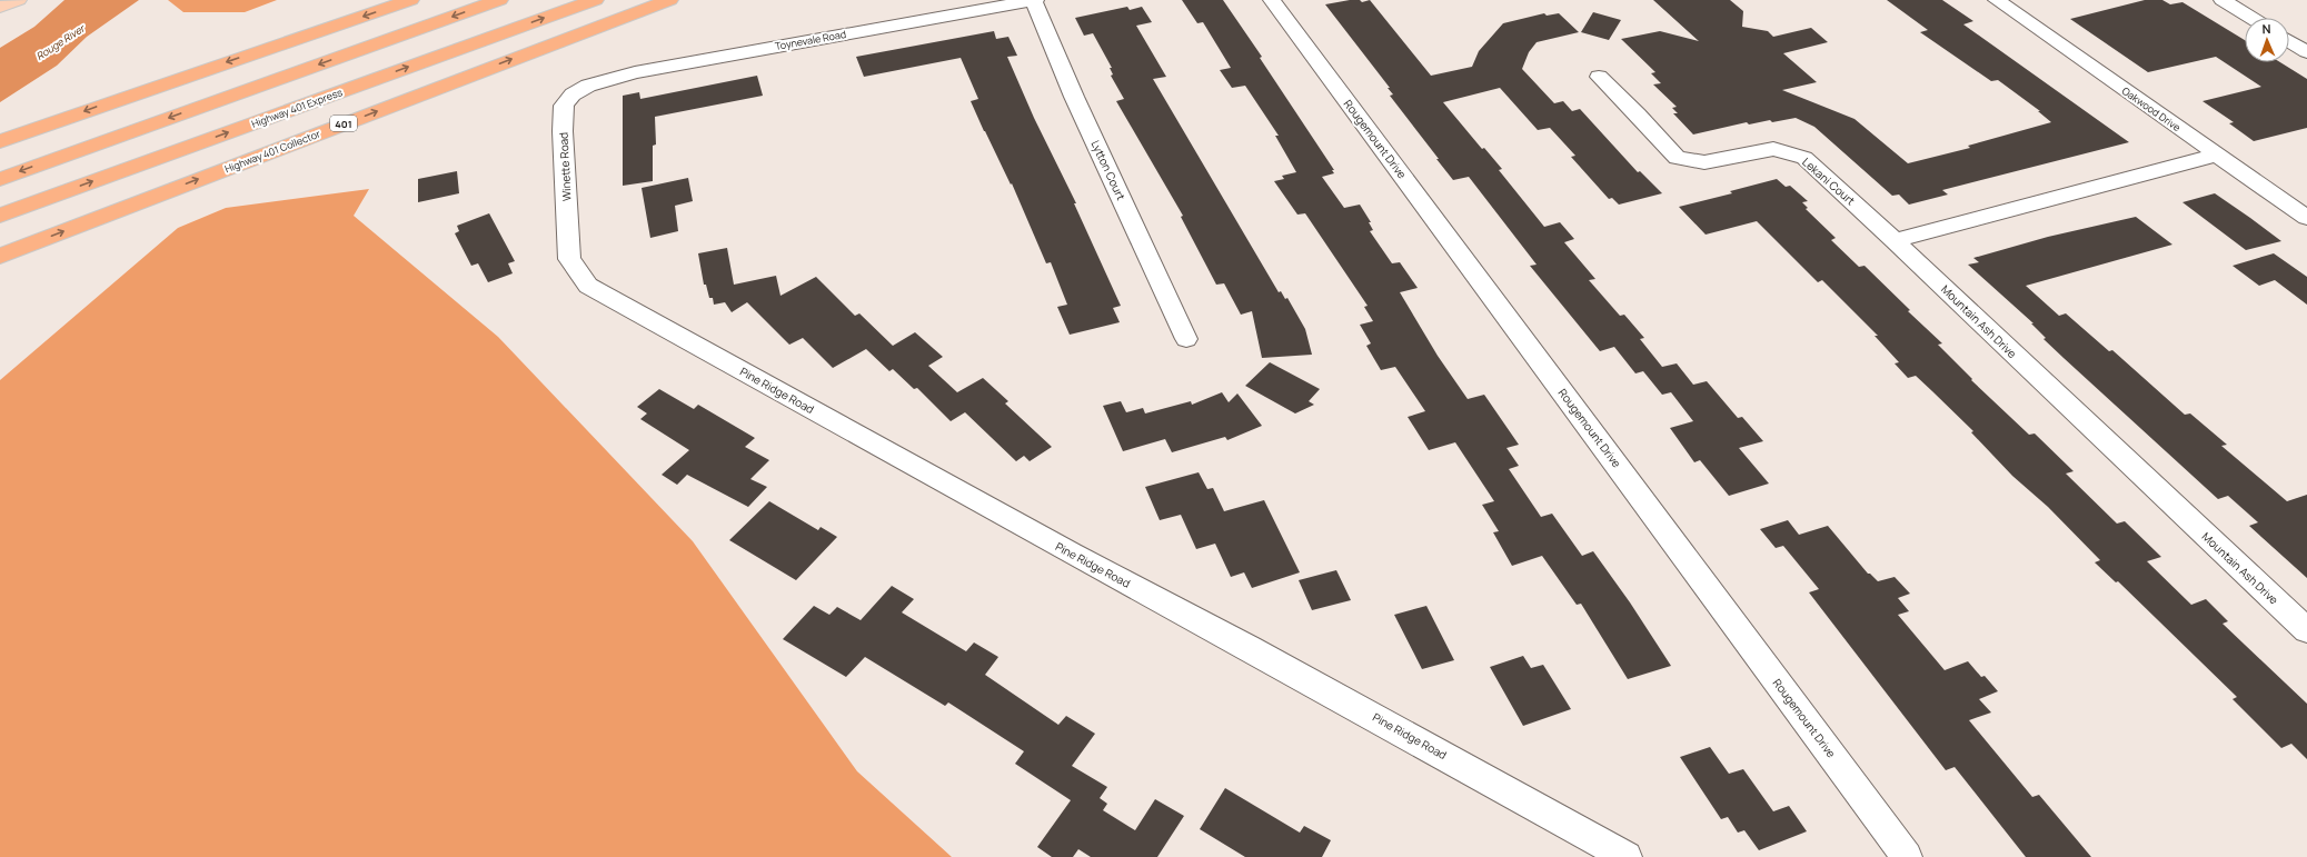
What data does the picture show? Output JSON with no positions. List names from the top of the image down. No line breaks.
{"streets":{"highway":["Highway 401 Express","401","Highway 401 Collector"],"street":["Toynevale Road","Oakwood Drive","Rougemount Drive","Winette Road","Lytton Court","Lekani Court","Mountain Ash Drive","Pine Ridge Road"]},"crossings":[["Toynevale Road","Winette Road"],["Toynevale Road","Lytton Court"],["Winette Road","Pine Ridge Road"],["Lekani Court","Mountain Ash Drive"]],"water":["Rouge River"],"north":"top"}
